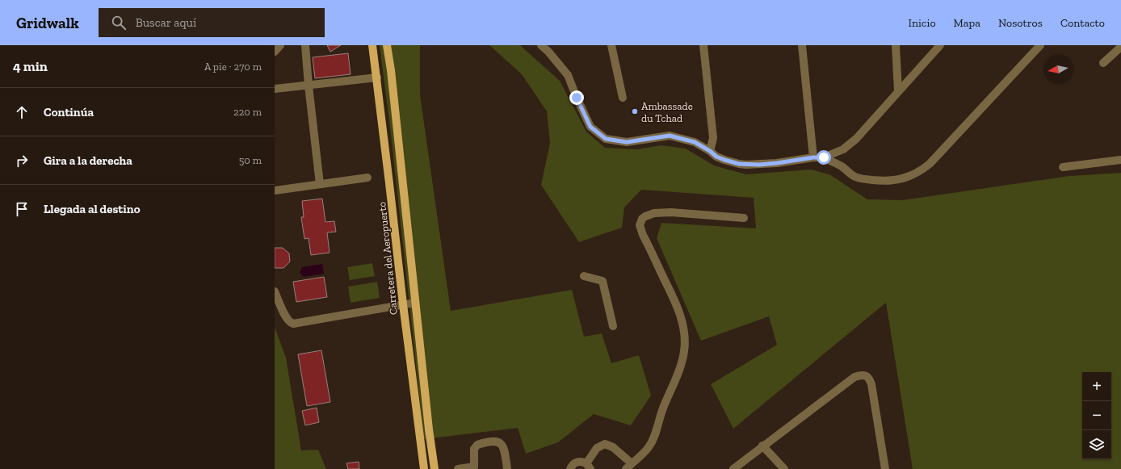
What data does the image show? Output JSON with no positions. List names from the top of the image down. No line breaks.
{"streets":{"main road":["Carretera del Aeropuerto"]},"places":["Ambassade du Tchad"],"north":"left","page":{"header":"Gridwalk","search":"Buscar aquí","nav":["Inicio","Mapa","Nosotros","Contacto"],"heading":["4 min","A pie · 270 m"],"list":[["Continúa","220 m"],["Gira a la derecha","50 m"],"Llegada al destino"],"map_buttons":["+","−"]}}
